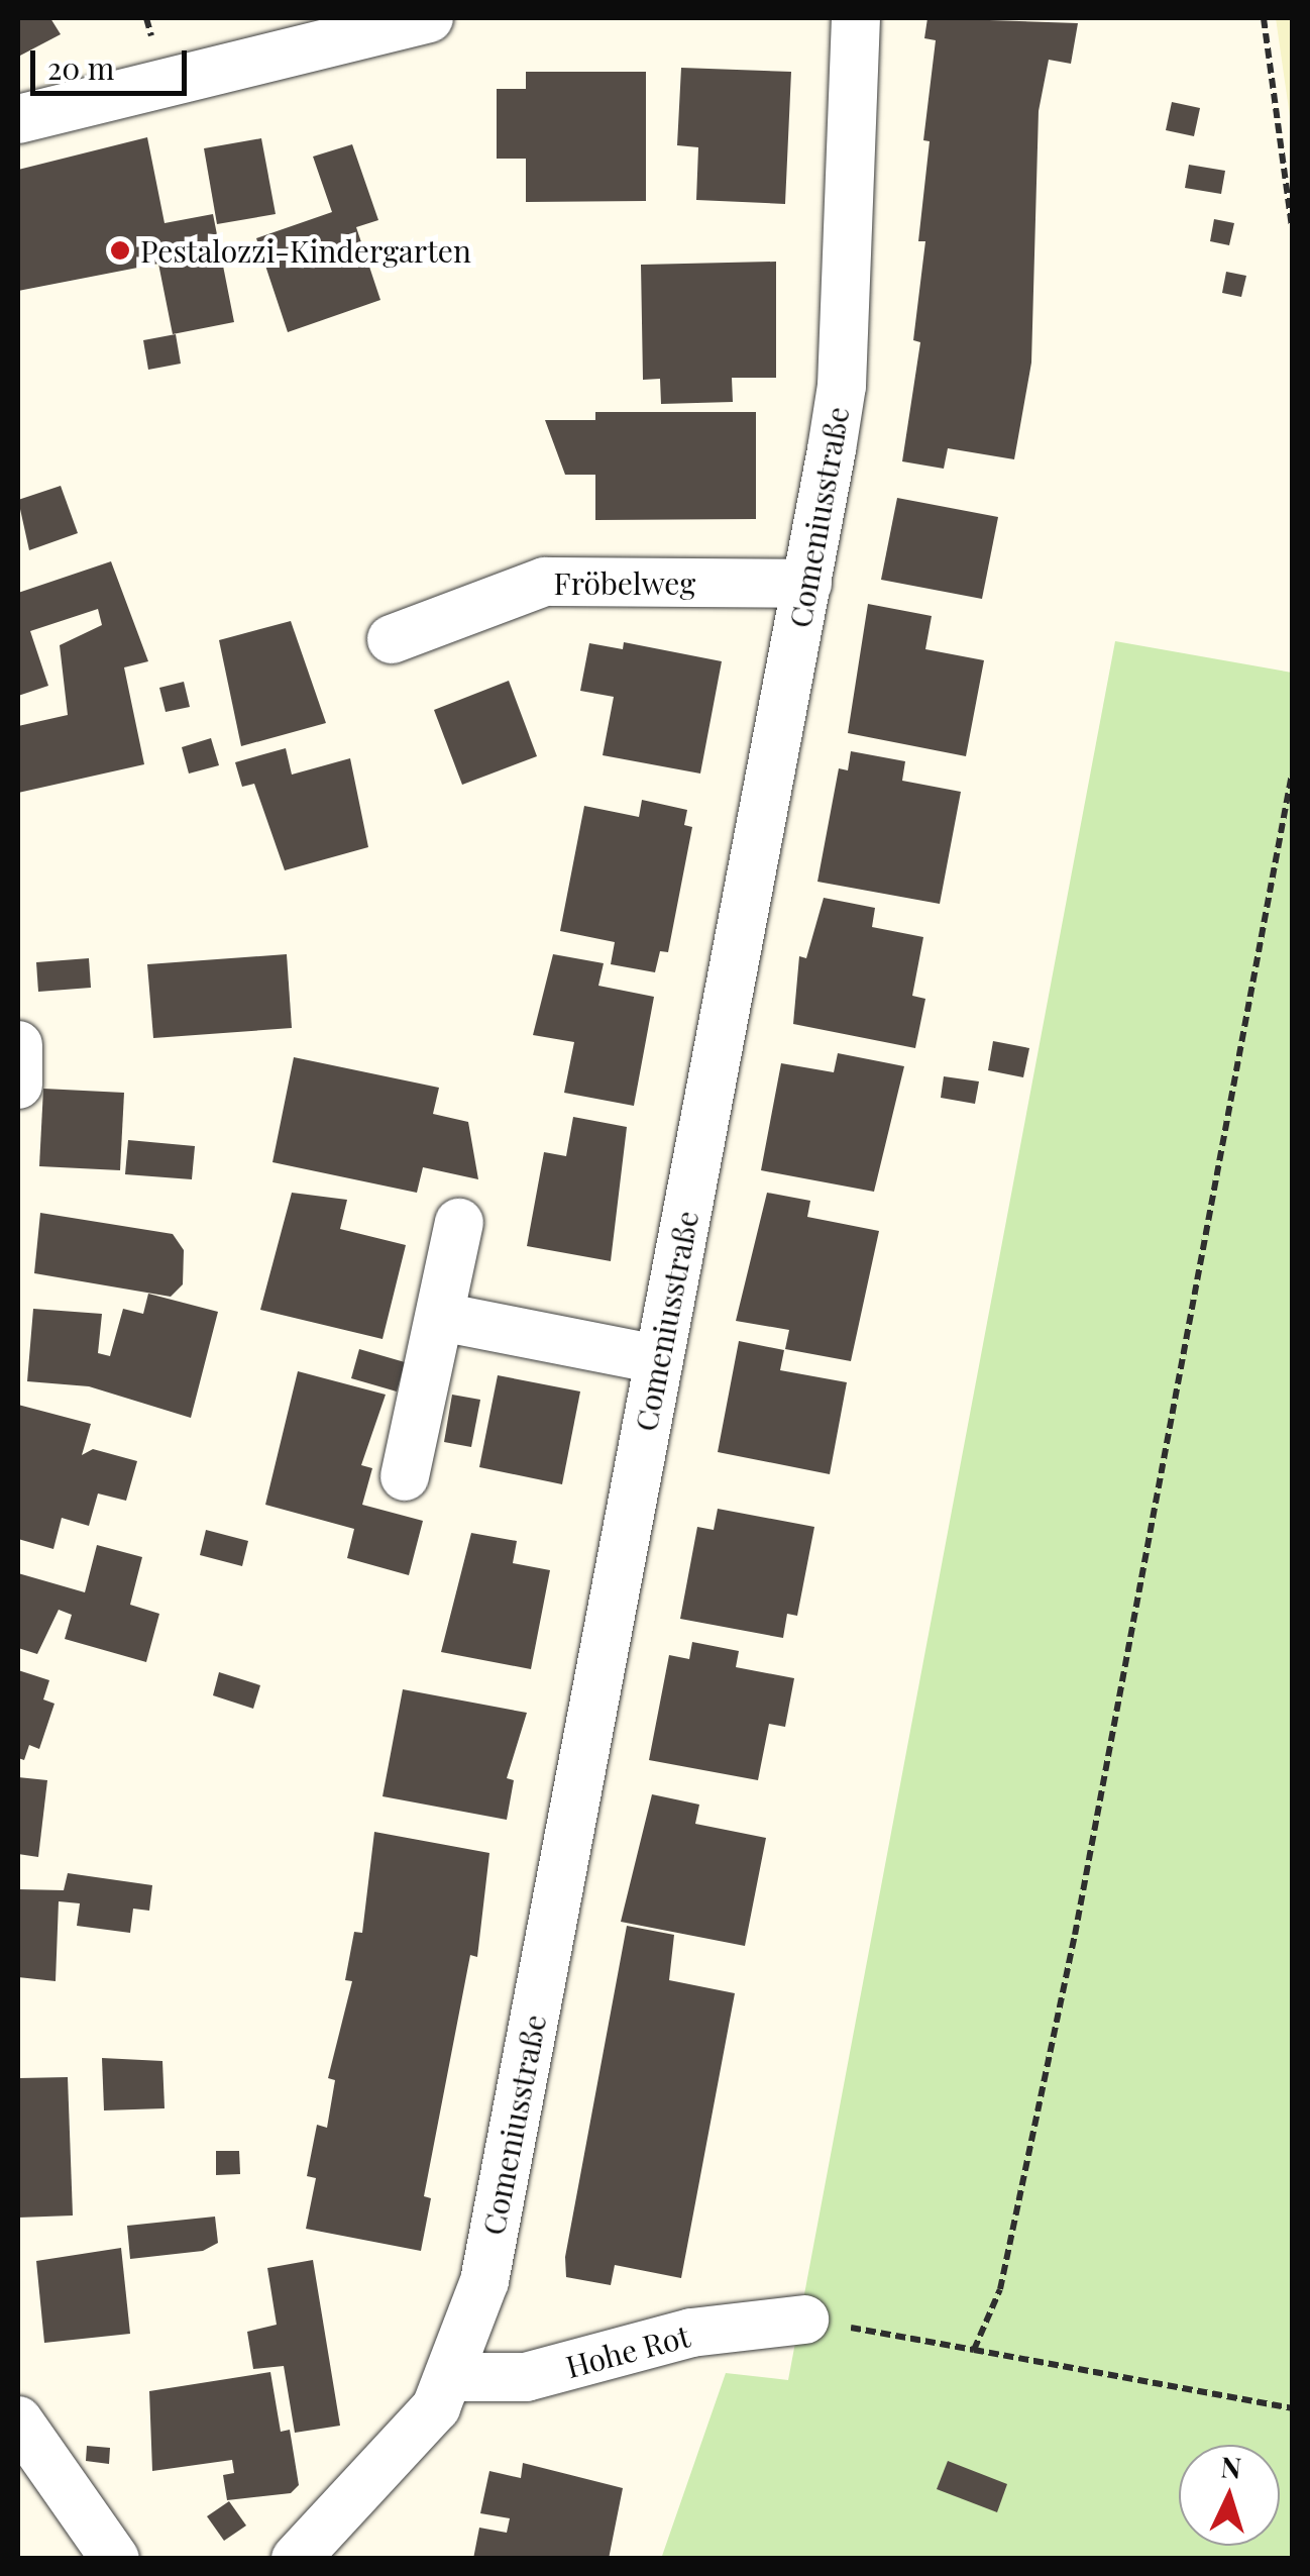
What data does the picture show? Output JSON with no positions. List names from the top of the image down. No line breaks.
{"streets":{"street":["Comeniusstraße","Fröbelweg","Hohe Rot"]},"crossings":[["Comeniusstraße","Fröbelweg"],["Comeniusstraße","Hohe Rot"]],"places":["Pestalozzi-Kindergarten"],"scale_bar":"20 m","north":"top"}
